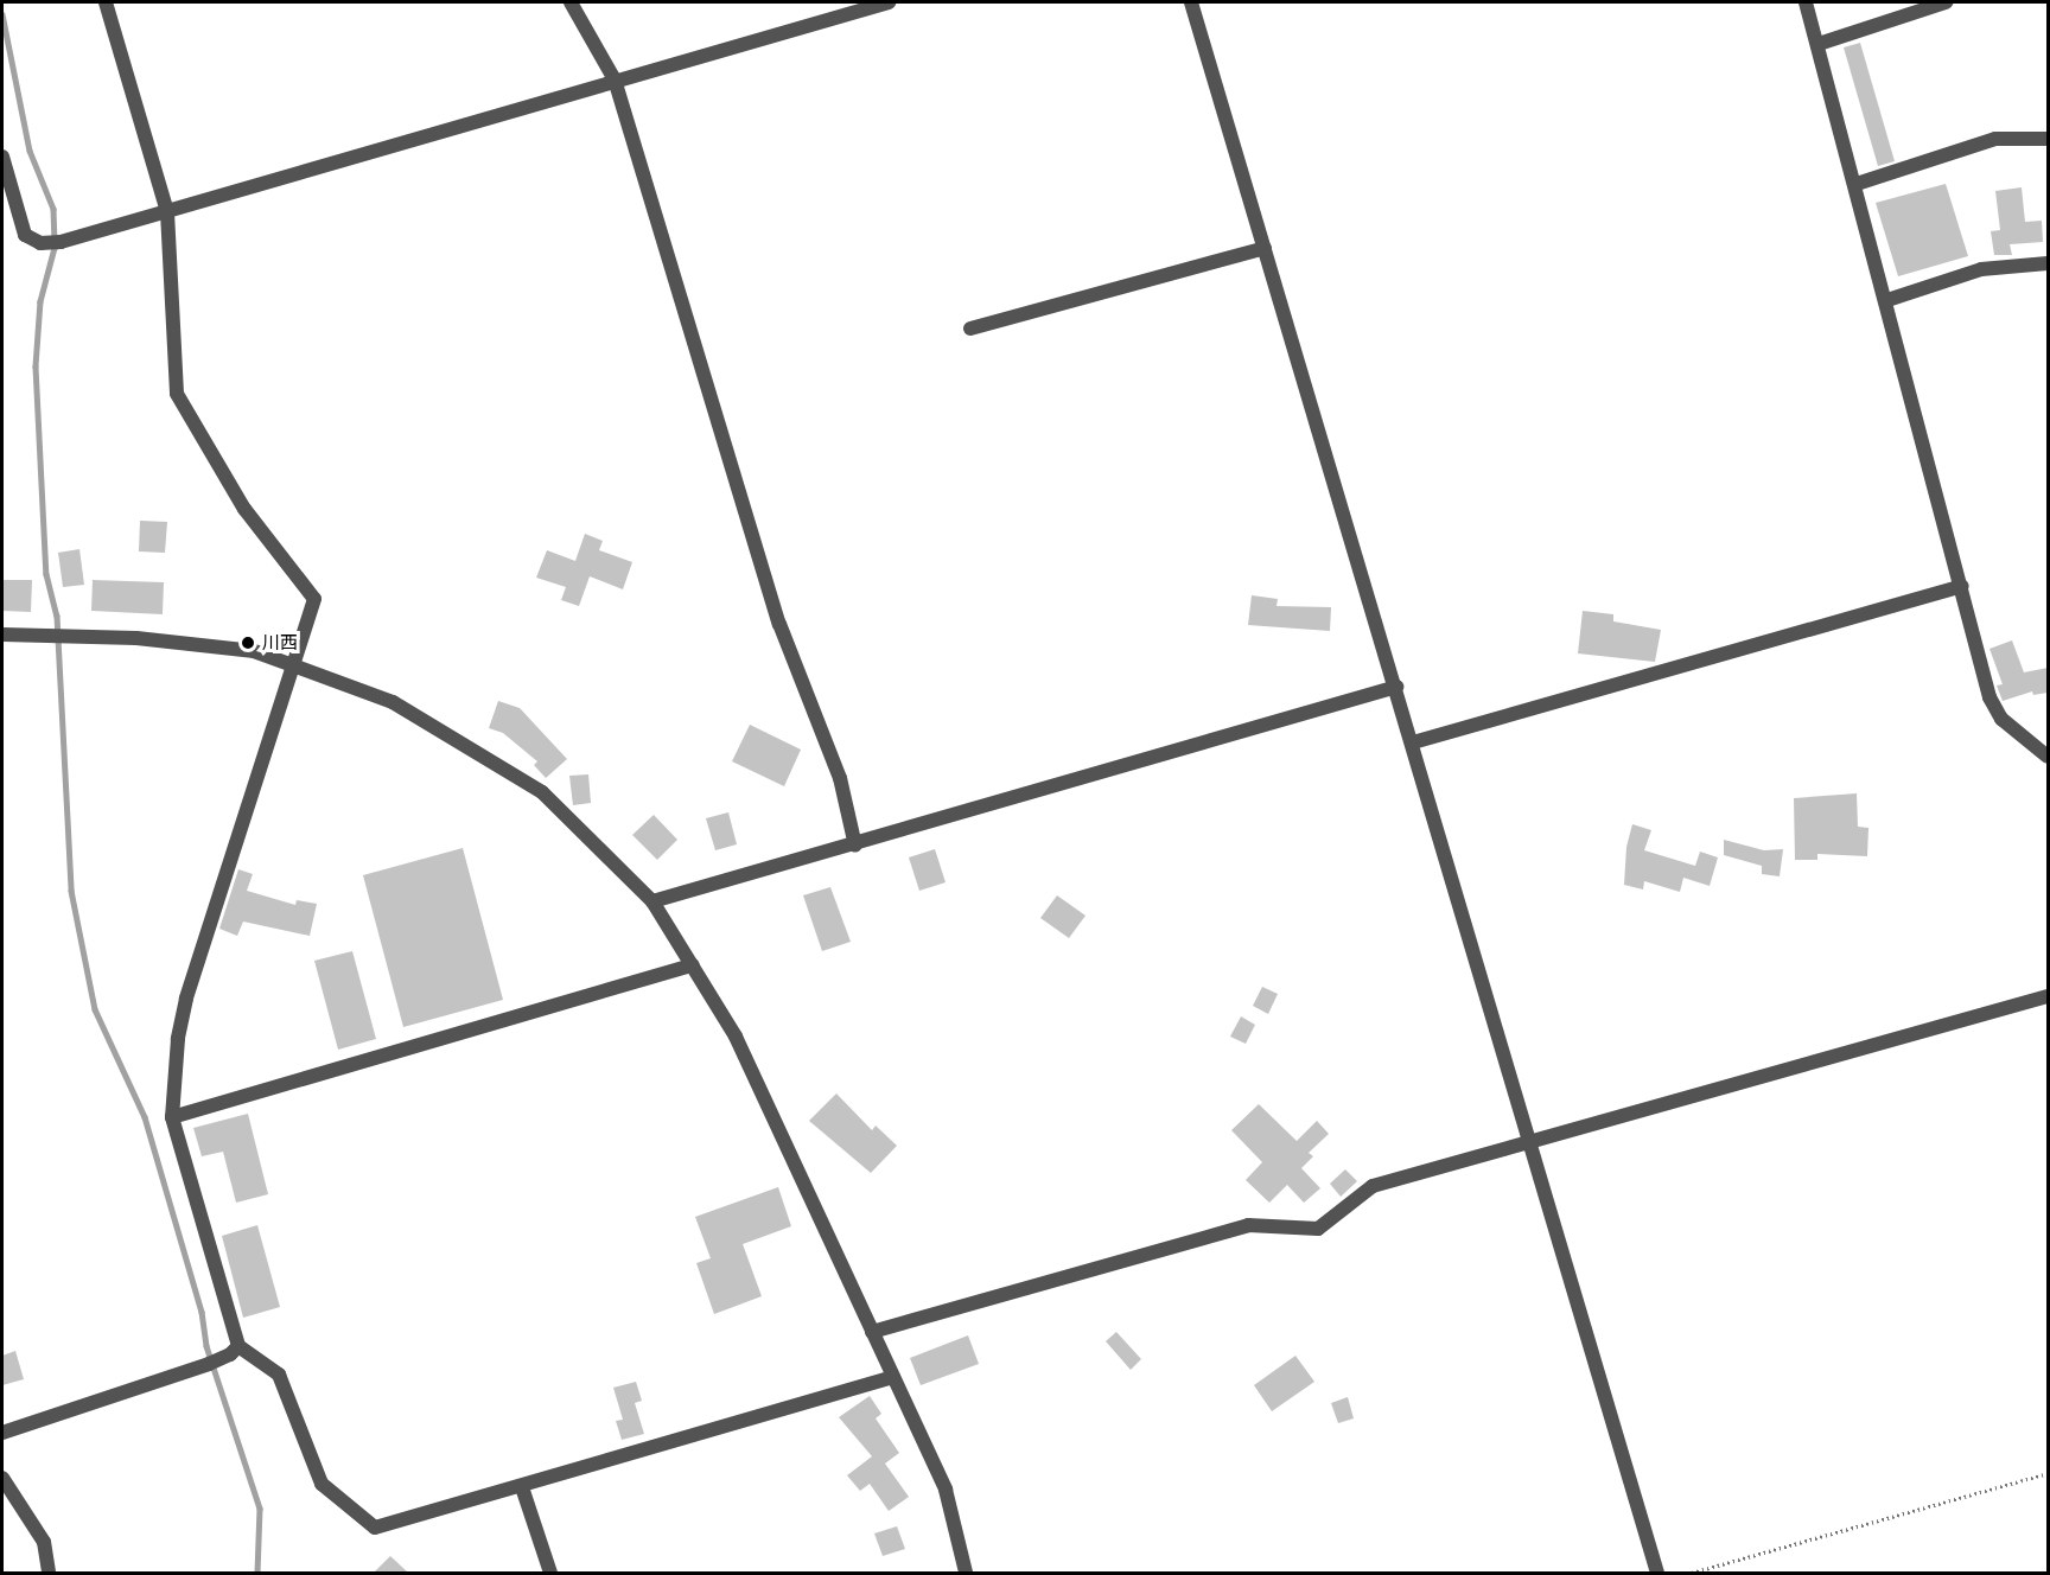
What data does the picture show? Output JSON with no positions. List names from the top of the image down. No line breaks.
{"places":["川西"]}
